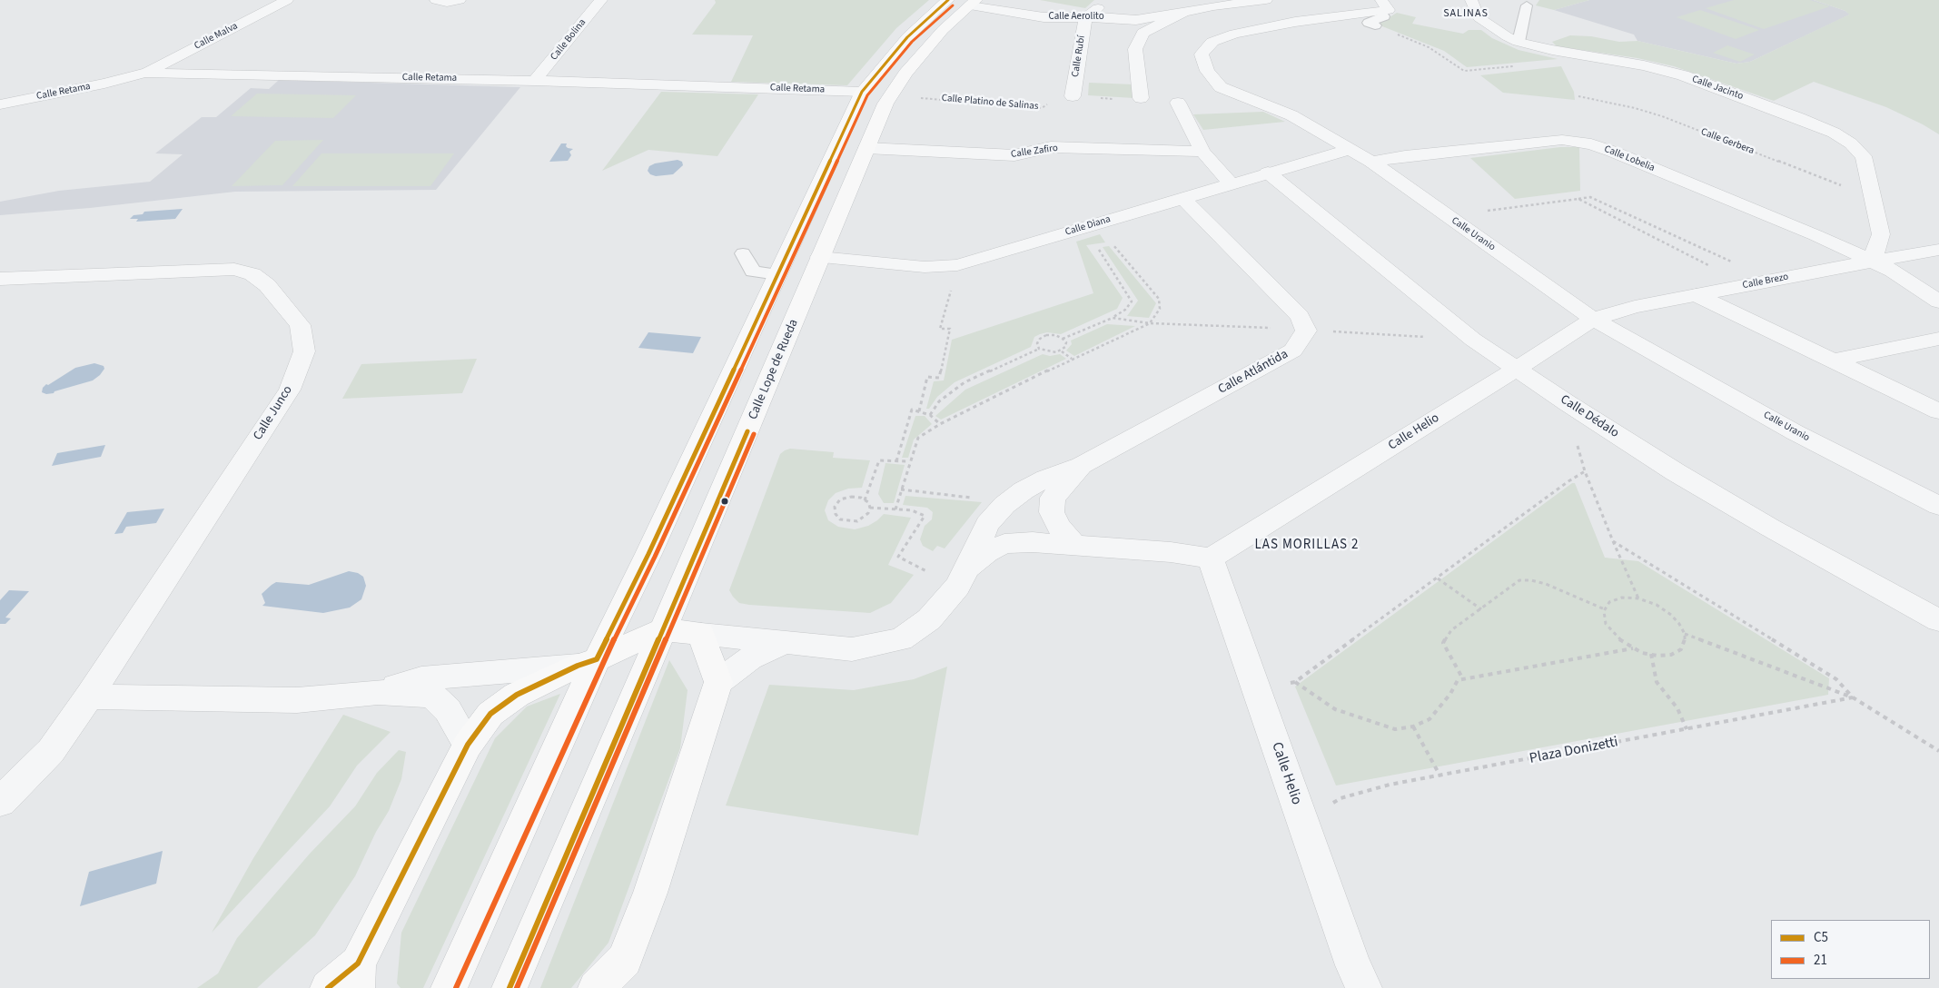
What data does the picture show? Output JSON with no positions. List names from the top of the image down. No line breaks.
{"streets":{"main road":["Calle Lope de Rueda"],"street":["Calle Aerolito","Calle Malva","Calle Bolina","Calle Rubí","Calle Retama","Calle Jacinto","Calle Zafiro","Calle Lobelia","Calle Diana","Calle Uranio","Calle Brezo","Calle Atlántida","Calle Junco","Calle Dédalo","Calle Helio"],"path":["Calle Platino de Salinas","Calle Gerbera","Plaza Donizetti"]},"crossings":[["Calle Aerolito","Calle Rubí"],["Calle Aerolito","Calle Lope de Rueda"],["Calle Malva","Calle Retama"],["Calle Bolina","Calle Retama"],["Calle Rubí","Calle Platino de Salinas"],["Calle Jacinto","Calle Gerbera"],["Calle Jacinto","Calle Lobelia"],["Calle Jacinto","Calle Brezo"],["Calle Platino de Salinas","Calle Lope de Rueda"],["Calle Zafiro","Calle Lope de Rueda"],["Calle Lobelia","Calle Uranio"],["Calle Lobelia","Calle Brezo"],["Calle Diana","Calle Uranio"],["Calle Diana","Calle Lope de Rueda"],["Calle Diana","Calle Atlántida"],["Calle Diana","Calle Dédalo"],["Calle Uranio","Calle Brezo"],["Calle Uranio","Calle Helio"],["Calle Brezo","Calle Helio"],["Calle Dédalo","Calle Helio"],["Calle Helio","Plaza Donizetti"]],"districts":["SALINAS","LAS MORILLAS 2"],"lines":["transit line C5","transit line 21"],"legend":["C5","21"]}
